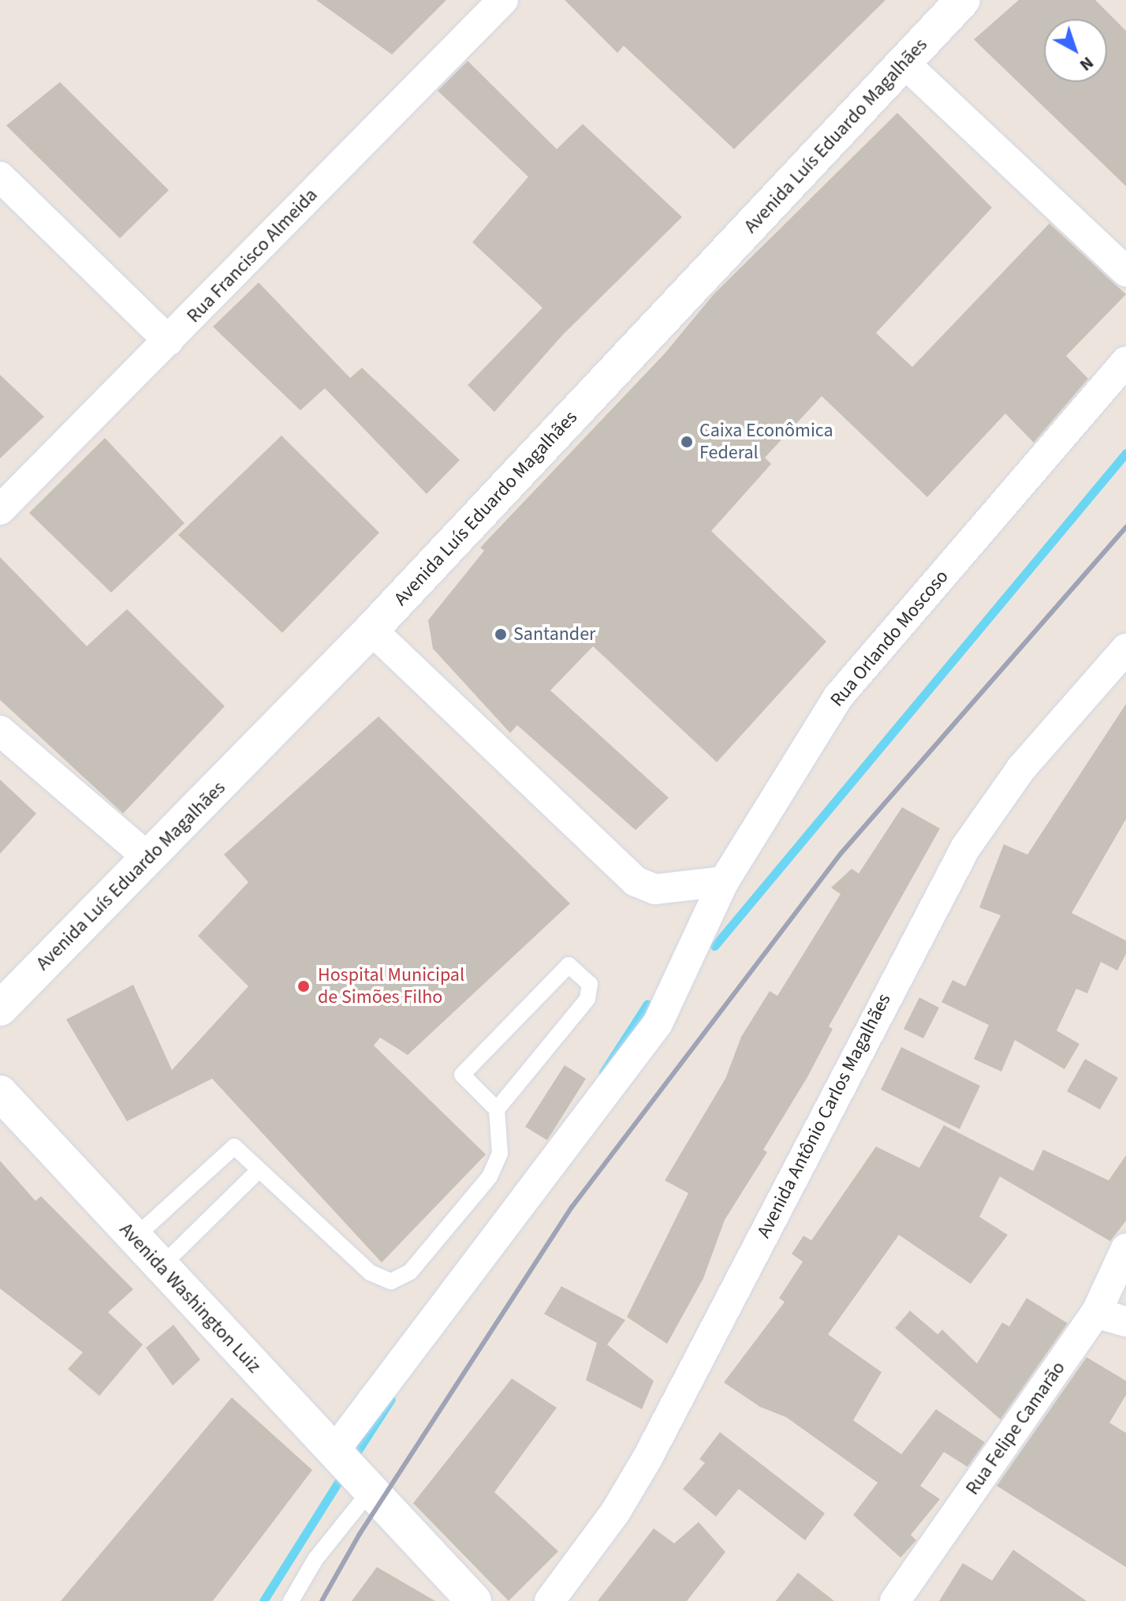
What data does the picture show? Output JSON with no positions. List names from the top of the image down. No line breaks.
{"streets":{"main road":["Avenida Luís Eduardo Magalhães","Avenida Washington Luiz"],"street":["Rua Francisco Almeida","Rua Orlando Moscoso","Avenida Antônio Carlos Magalhães","Rua Felipe Camarão"]},"crossings":[["Rua Orlando Moscoso","Avenida Washington Luiz"]],"places":["Caixa Econômica Federal","Santander","Hospital Municipal de Simões Filho"],"north":"bottom right"}
